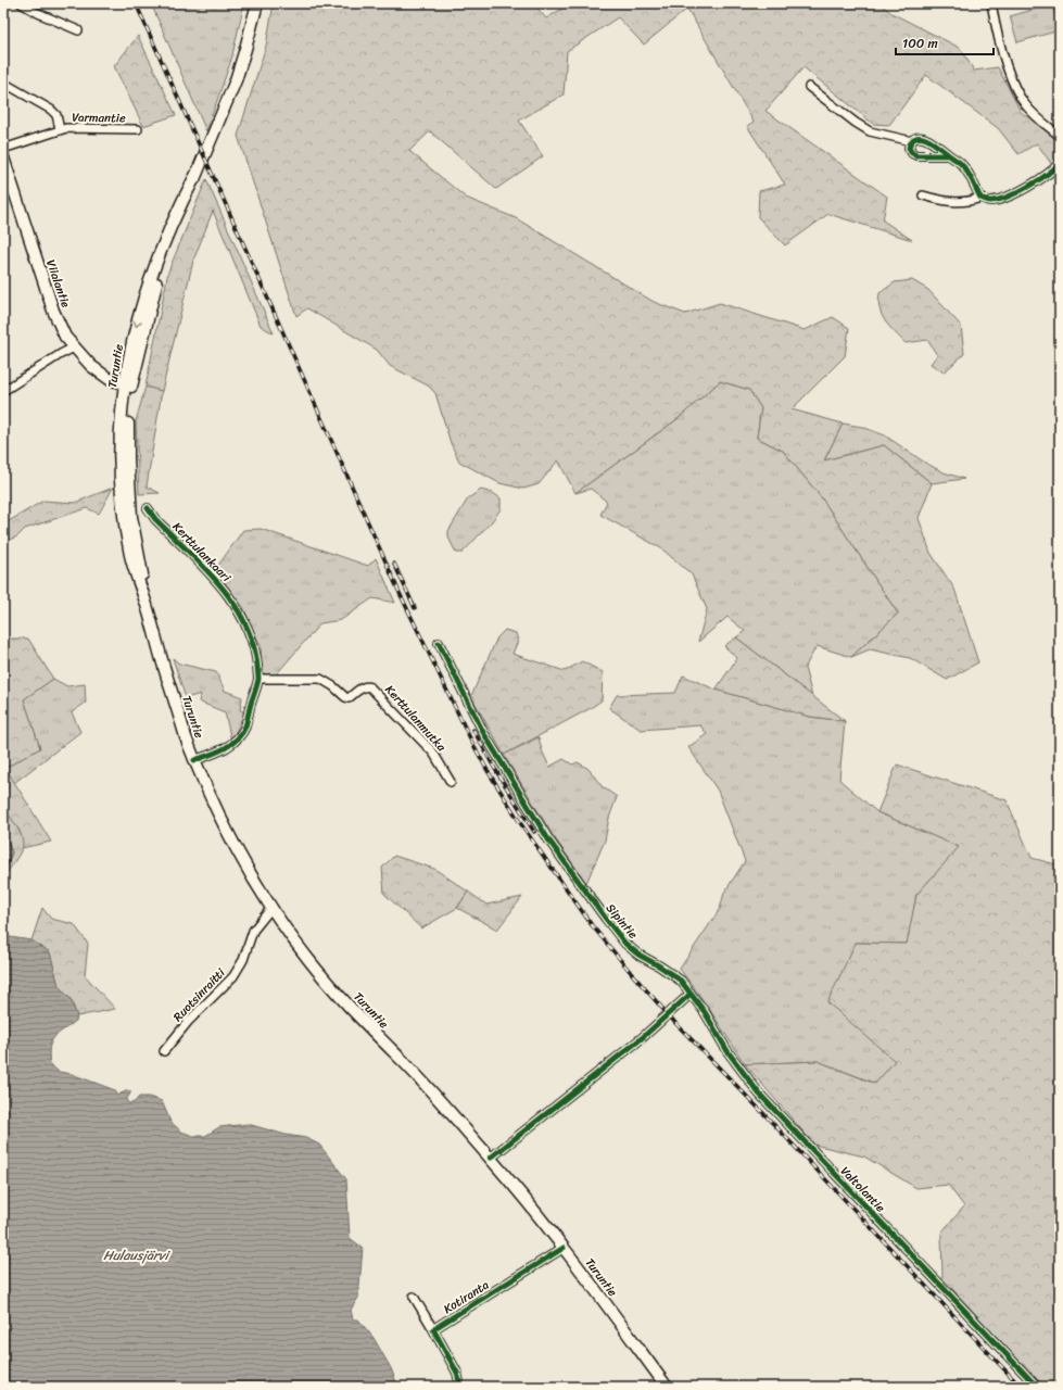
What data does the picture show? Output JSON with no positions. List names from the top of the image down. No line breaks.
{"streets":{"main road":["Viialantie","Turuntie"],"street":["Varmantie","Kerttulankaari","Kerttulanmutka","Sipintie","Ruotsinraitti","Valtolantie","Kotiranta"]},"crossings":[["Viialantie","Turuntie"],["Turuntie","Kerttulankaari"],["Turuntie","Ruotsinraitti"],["Turuntie","Kotiranta"],["Kerttulankaari","Kerttulanmutka"],["Sipintie","Valtolantie"]],"water":["Hulausjärvi"],"scale_bar":"100 m"}
